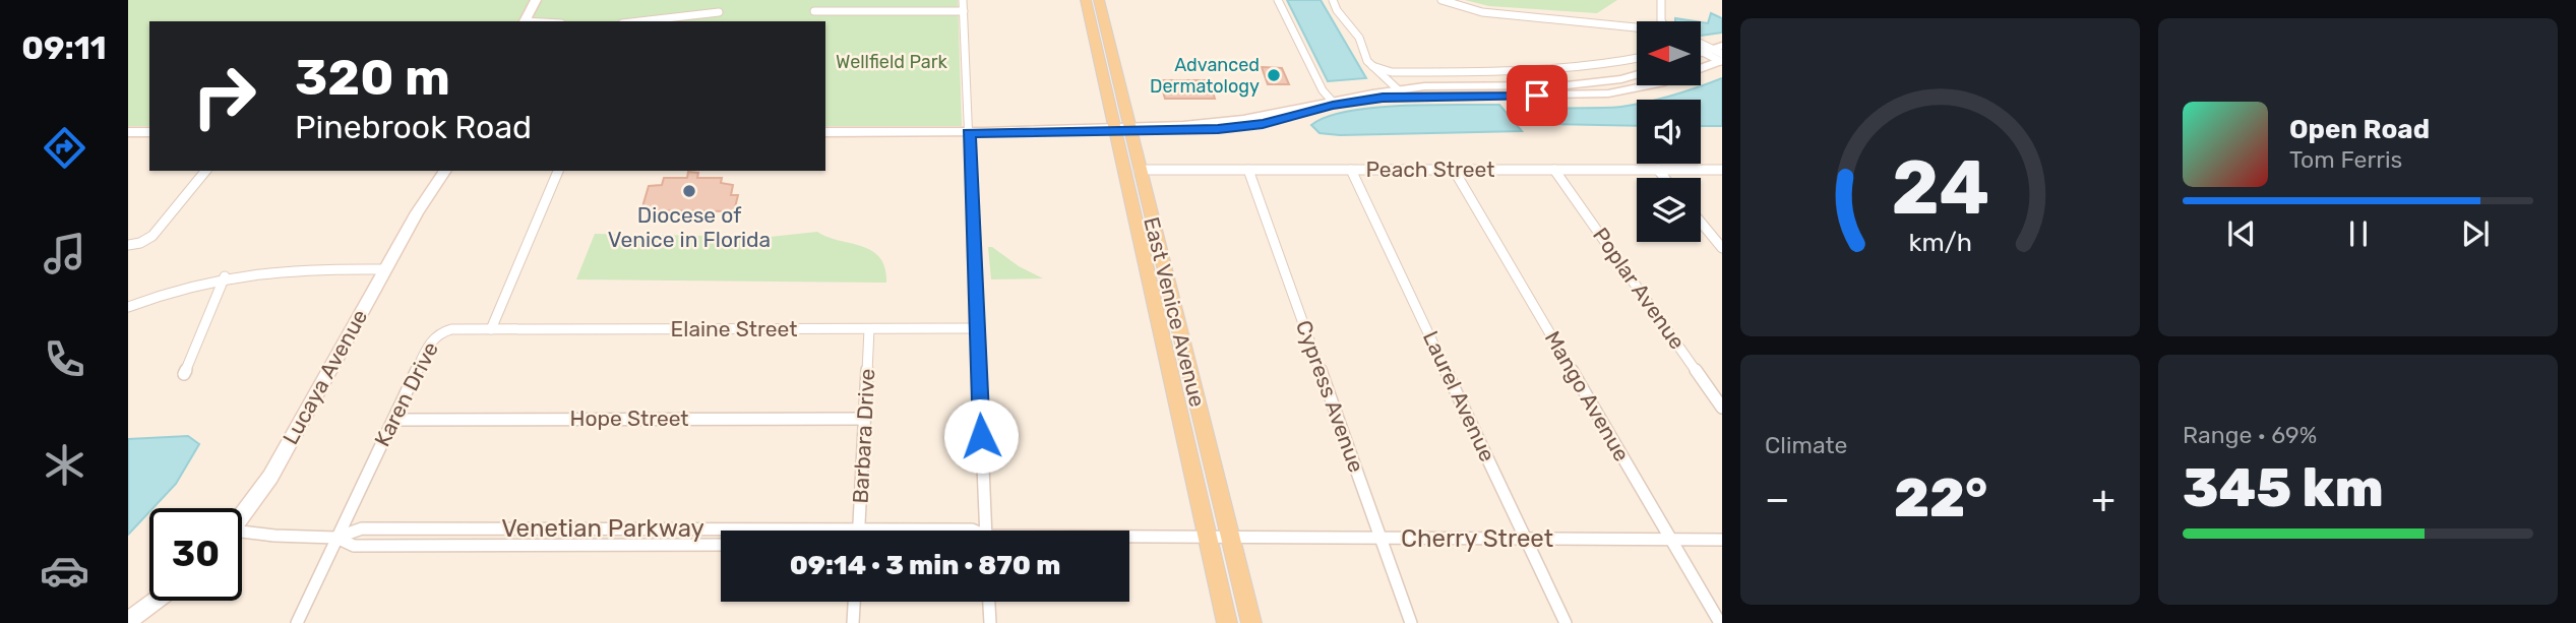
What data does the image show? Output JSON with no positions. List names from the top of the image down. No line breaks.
{"streets":{"main road":["East Venice Avenue"],"street":["Peach Street","Poplar Avenue","Elaine Street","Lucaya Avenue","Karen Drive","Cypress Avenue","Laurel Avenue","Mango Avenue","Hope Street","Barbara Drive","Venetian Parkway","Cherry Street"]},"crossings":[["Peach Street","Poplar Avenue"],["Peach Street","East Venice Avenue"],["Peach Street","Cypress Avenue"],["Peach Street","Laurel Avenue"],["Peach Street","Mango Avenue"],["East Venice Avenue","Venetian Parkway"],["East Venice Avenue","Cherry Street"],["Elaine Street","Karen Drive"],["Elaine Street","Barbara Drive"],["Karen Drive","Hope Street"],["Karen Drive","Venetian Parkway"],["Cypress Avenue","Cherry Street"],["Laurel Avenue","Cherry Street"],["Mango Avenue","Cherry Street"],["Hope Street","Barbara Drive"],["Barbara Drive","Venetian Parkway"],["Venetian Parkway","Cherry Street"]],"parks":["Wellfield Park"],"places":["Advanced Dermatology","Diocese of Venice in Florida"],"north":"left","page":{"tabs":"09:11","turn":["320 m","Pinebrook Road"],"song":["Open Road","Tom Ferris"],"tile":["Climate",["Range · 69%","345 km"]],"heat":["−","22°","+"],"limit":"30","trip":"09:14 · 3 min · 870 m","gauge":["24","km/h"]}}
